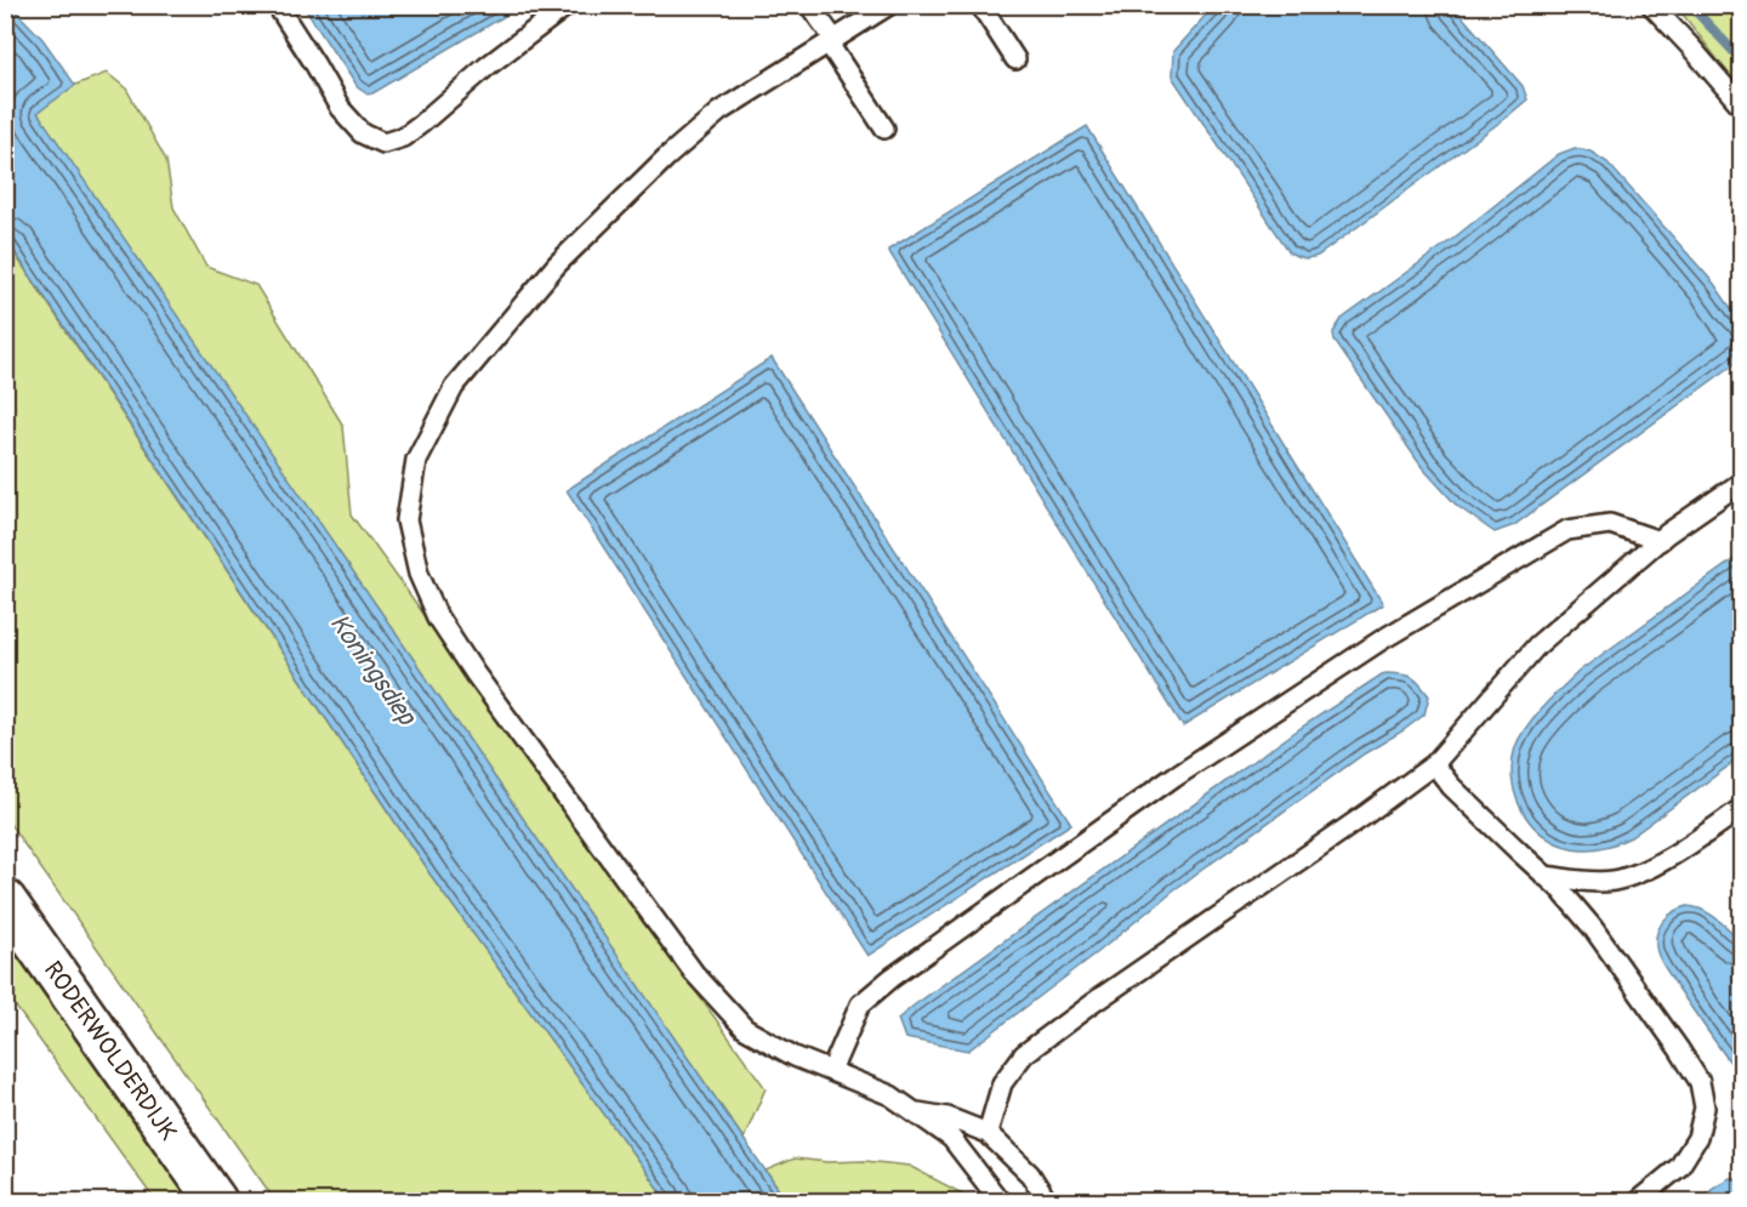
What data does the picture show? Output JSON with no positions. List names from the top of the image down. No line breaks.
{"streets":{"street":["RODERWOLDERDIJK"]},"water":["Koningsdiep"]}
